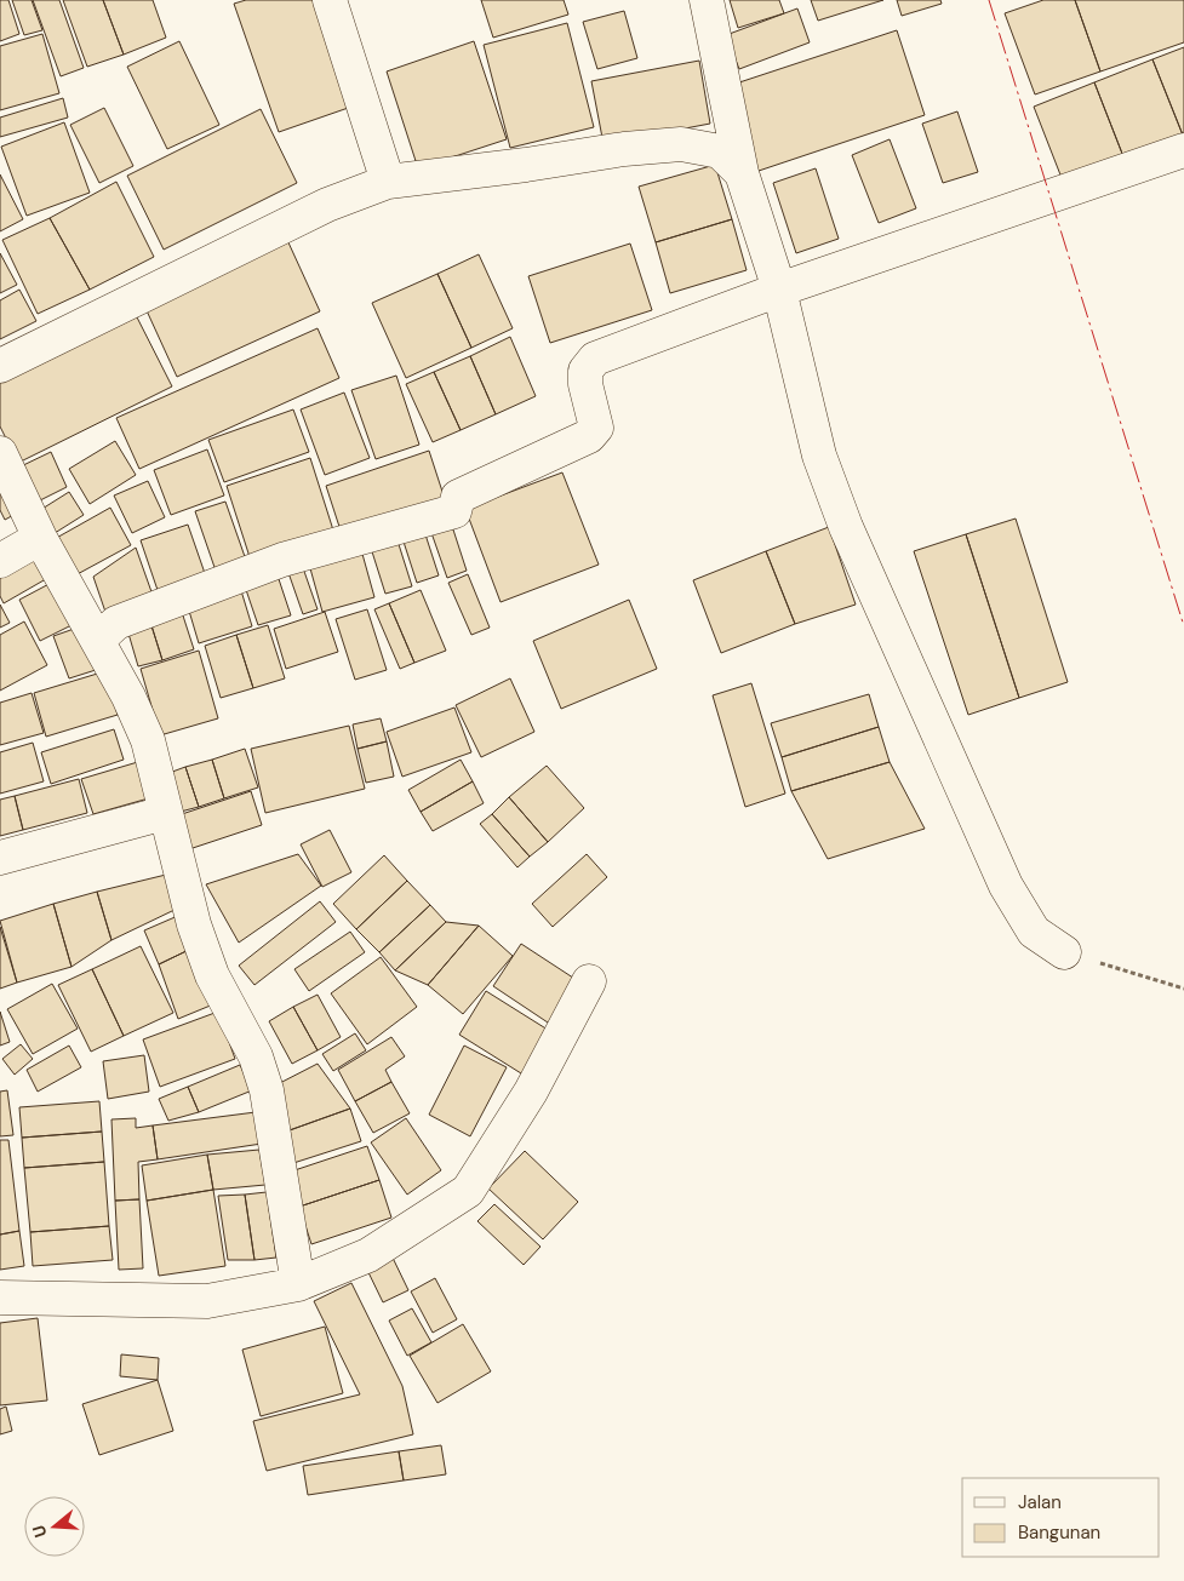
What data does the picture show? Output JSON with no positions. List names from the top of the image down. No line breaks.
{"legend":["Jalan","Bangunan"],"north":"left"}
